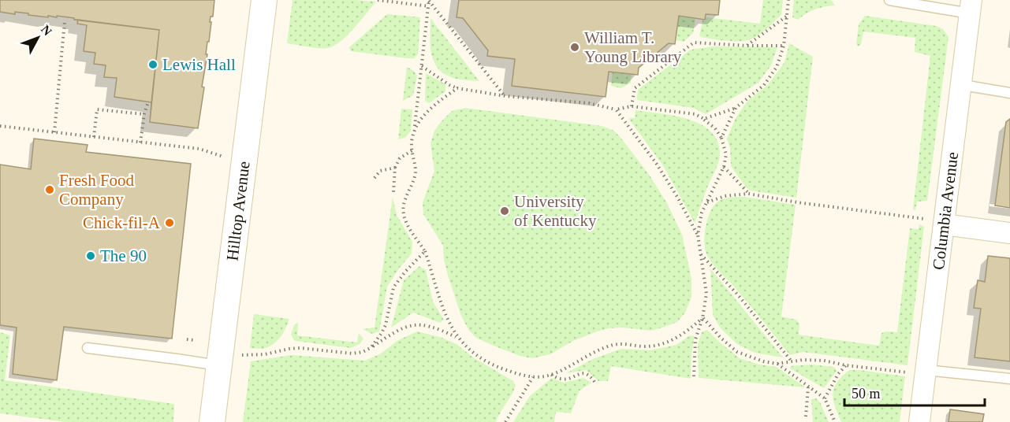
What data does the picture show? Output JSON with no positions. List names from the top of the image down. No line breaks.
{"streets":{"street":["Hilltop Avenue","Columbia Avenue"]},"places":["William T. Young Library","Lewis Hall","Fresh Food Company","University of Kentucky","Chick-fil-A","The 90"],"scale_bar":"50 m","north":"top right"}
